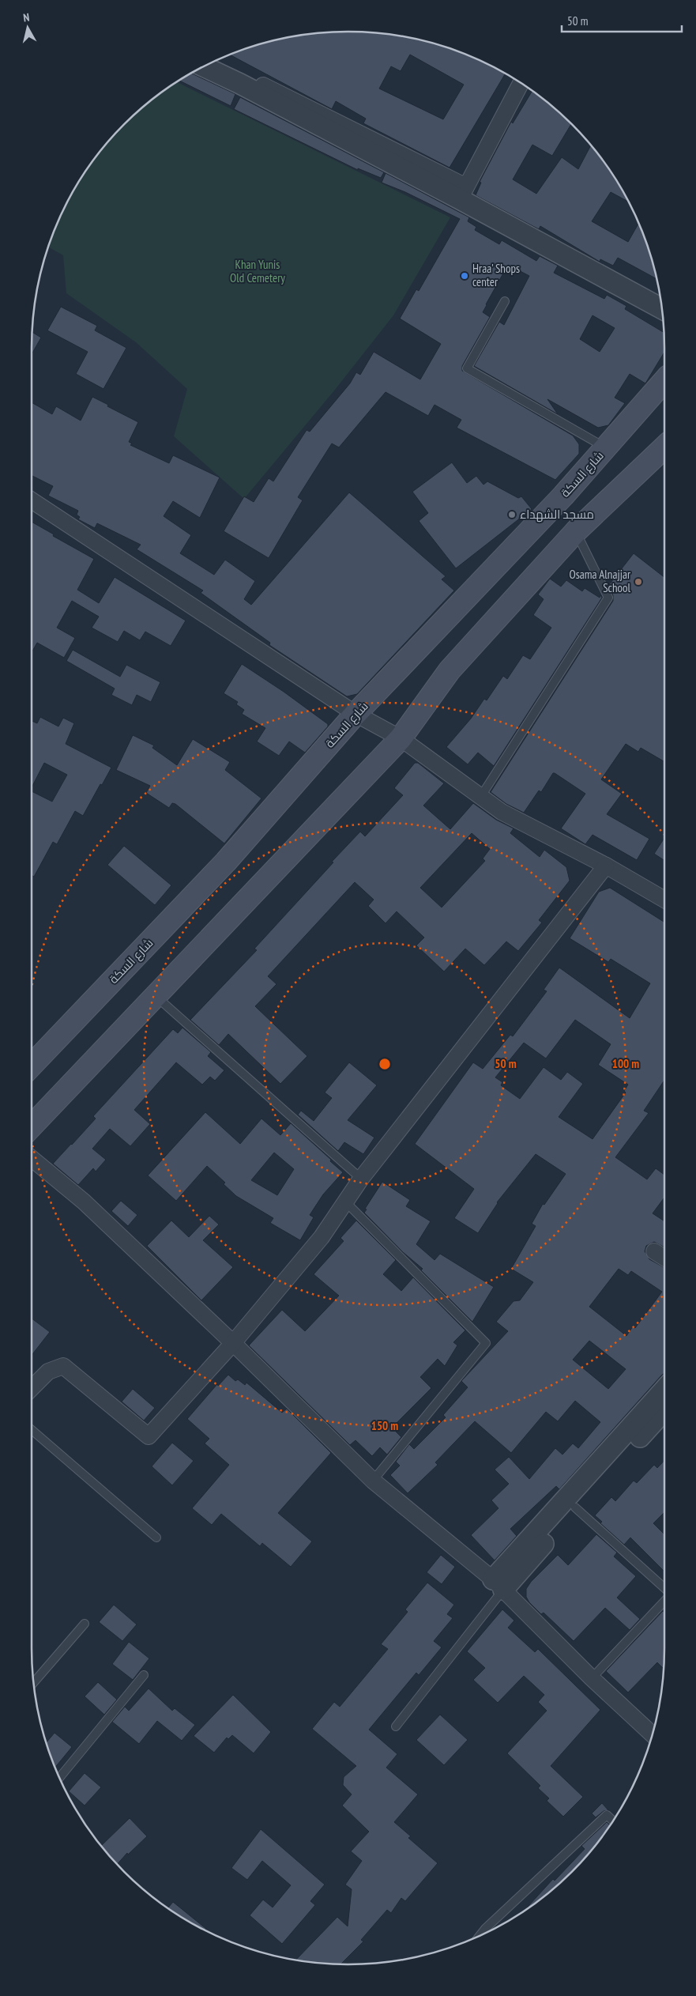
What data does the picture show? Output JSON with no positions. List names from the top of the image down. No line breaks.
{"streets":{"main road":["شارع السكة"]},"parks":["Khan Yunis Old Cemetery"],"places":["Hraa' Shops center","مسجد الشهداء","Osama Alnajjar School"],"scale_bar":"50 m","north":"top","rings":["50 m","100 m","150 m"]}
